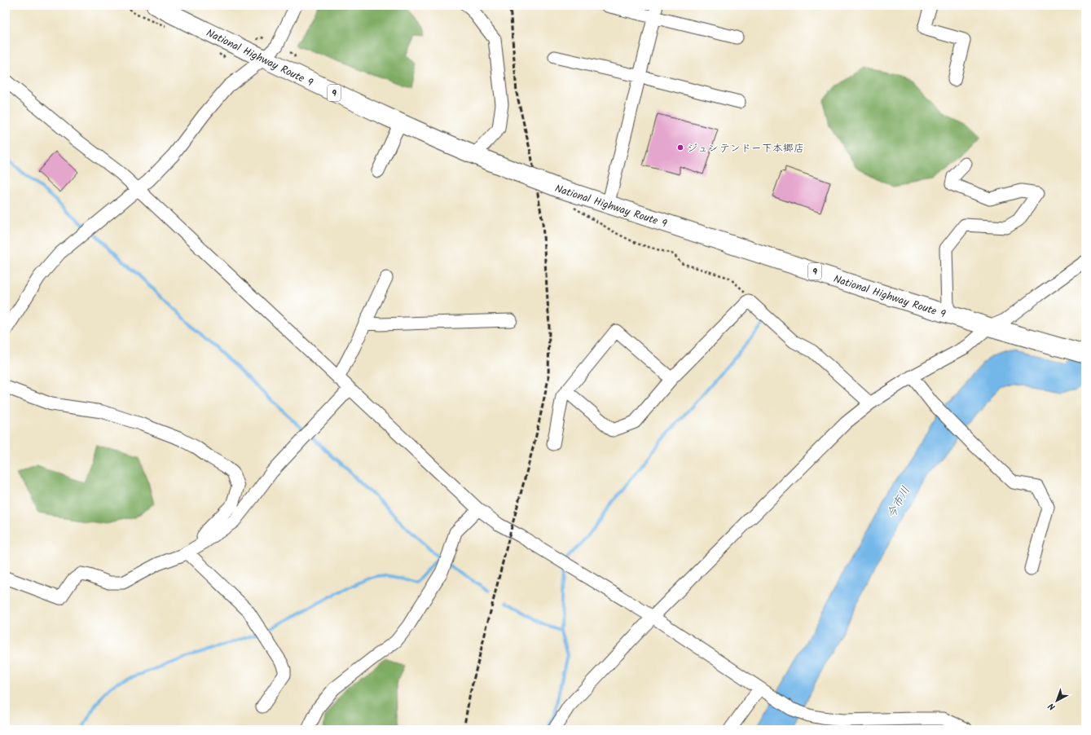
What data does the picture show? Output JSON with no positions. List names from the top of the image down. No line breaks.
{"streets":{"highway":["National Highway Route 9","9"]},"water":["今市川"],"places":["ジュンテンドー下本郷店"],"north":"bottom left"}
